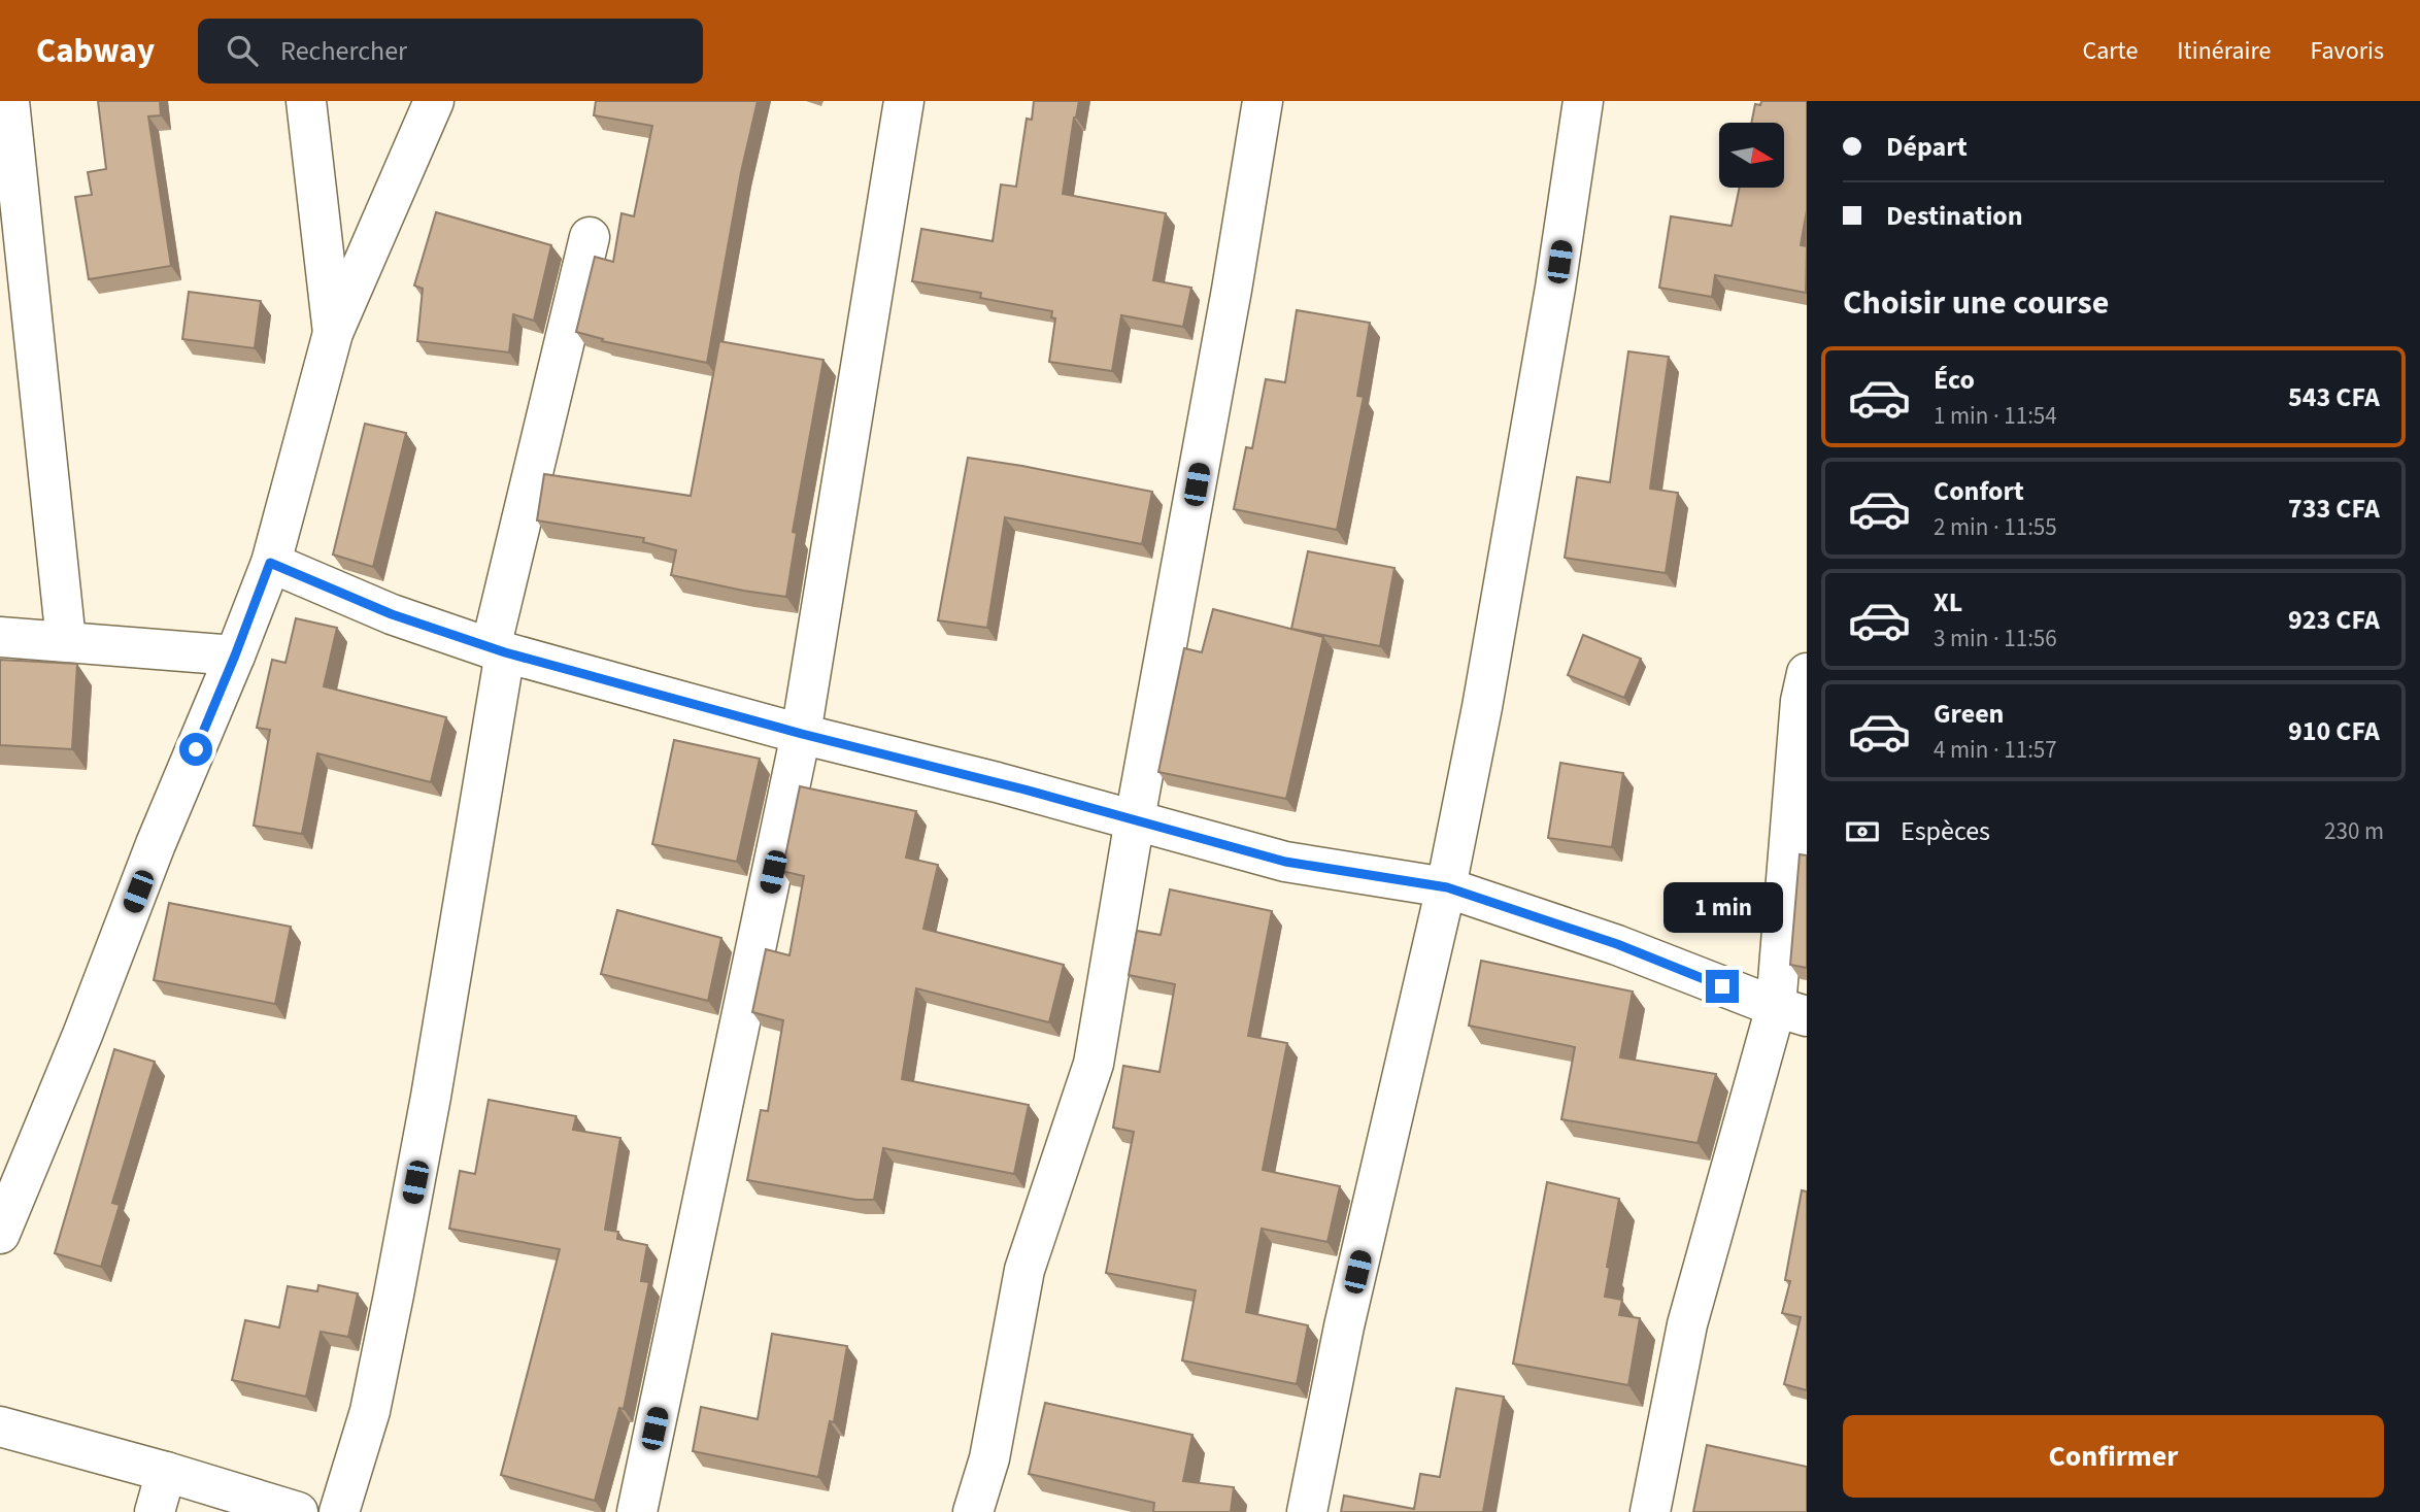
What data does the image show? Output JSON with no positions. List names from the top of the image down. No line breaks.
{"north":"right","page":{"header":"Cabway","search":"Rechercher","nav":["Carte","Itinéraire","Favoris"],"banner":["Départ","Destination"],"heading":"Choisir une course","list":[{"name":"Éco","note":"1 min · 11:54","value":"543 CFA"},{"name":"Confort","note":"2 min · 11:55","value":"733 CFA"},{"name":"XL","note":"3 min · 11:56","value":"923 CFA"},{"name":"Green","note":"4 min · 11:57","value":"910 CFA"}],"pay":["Espèces","230 m"],"bubble":"1 min","buttons":"Confirmer"}}
